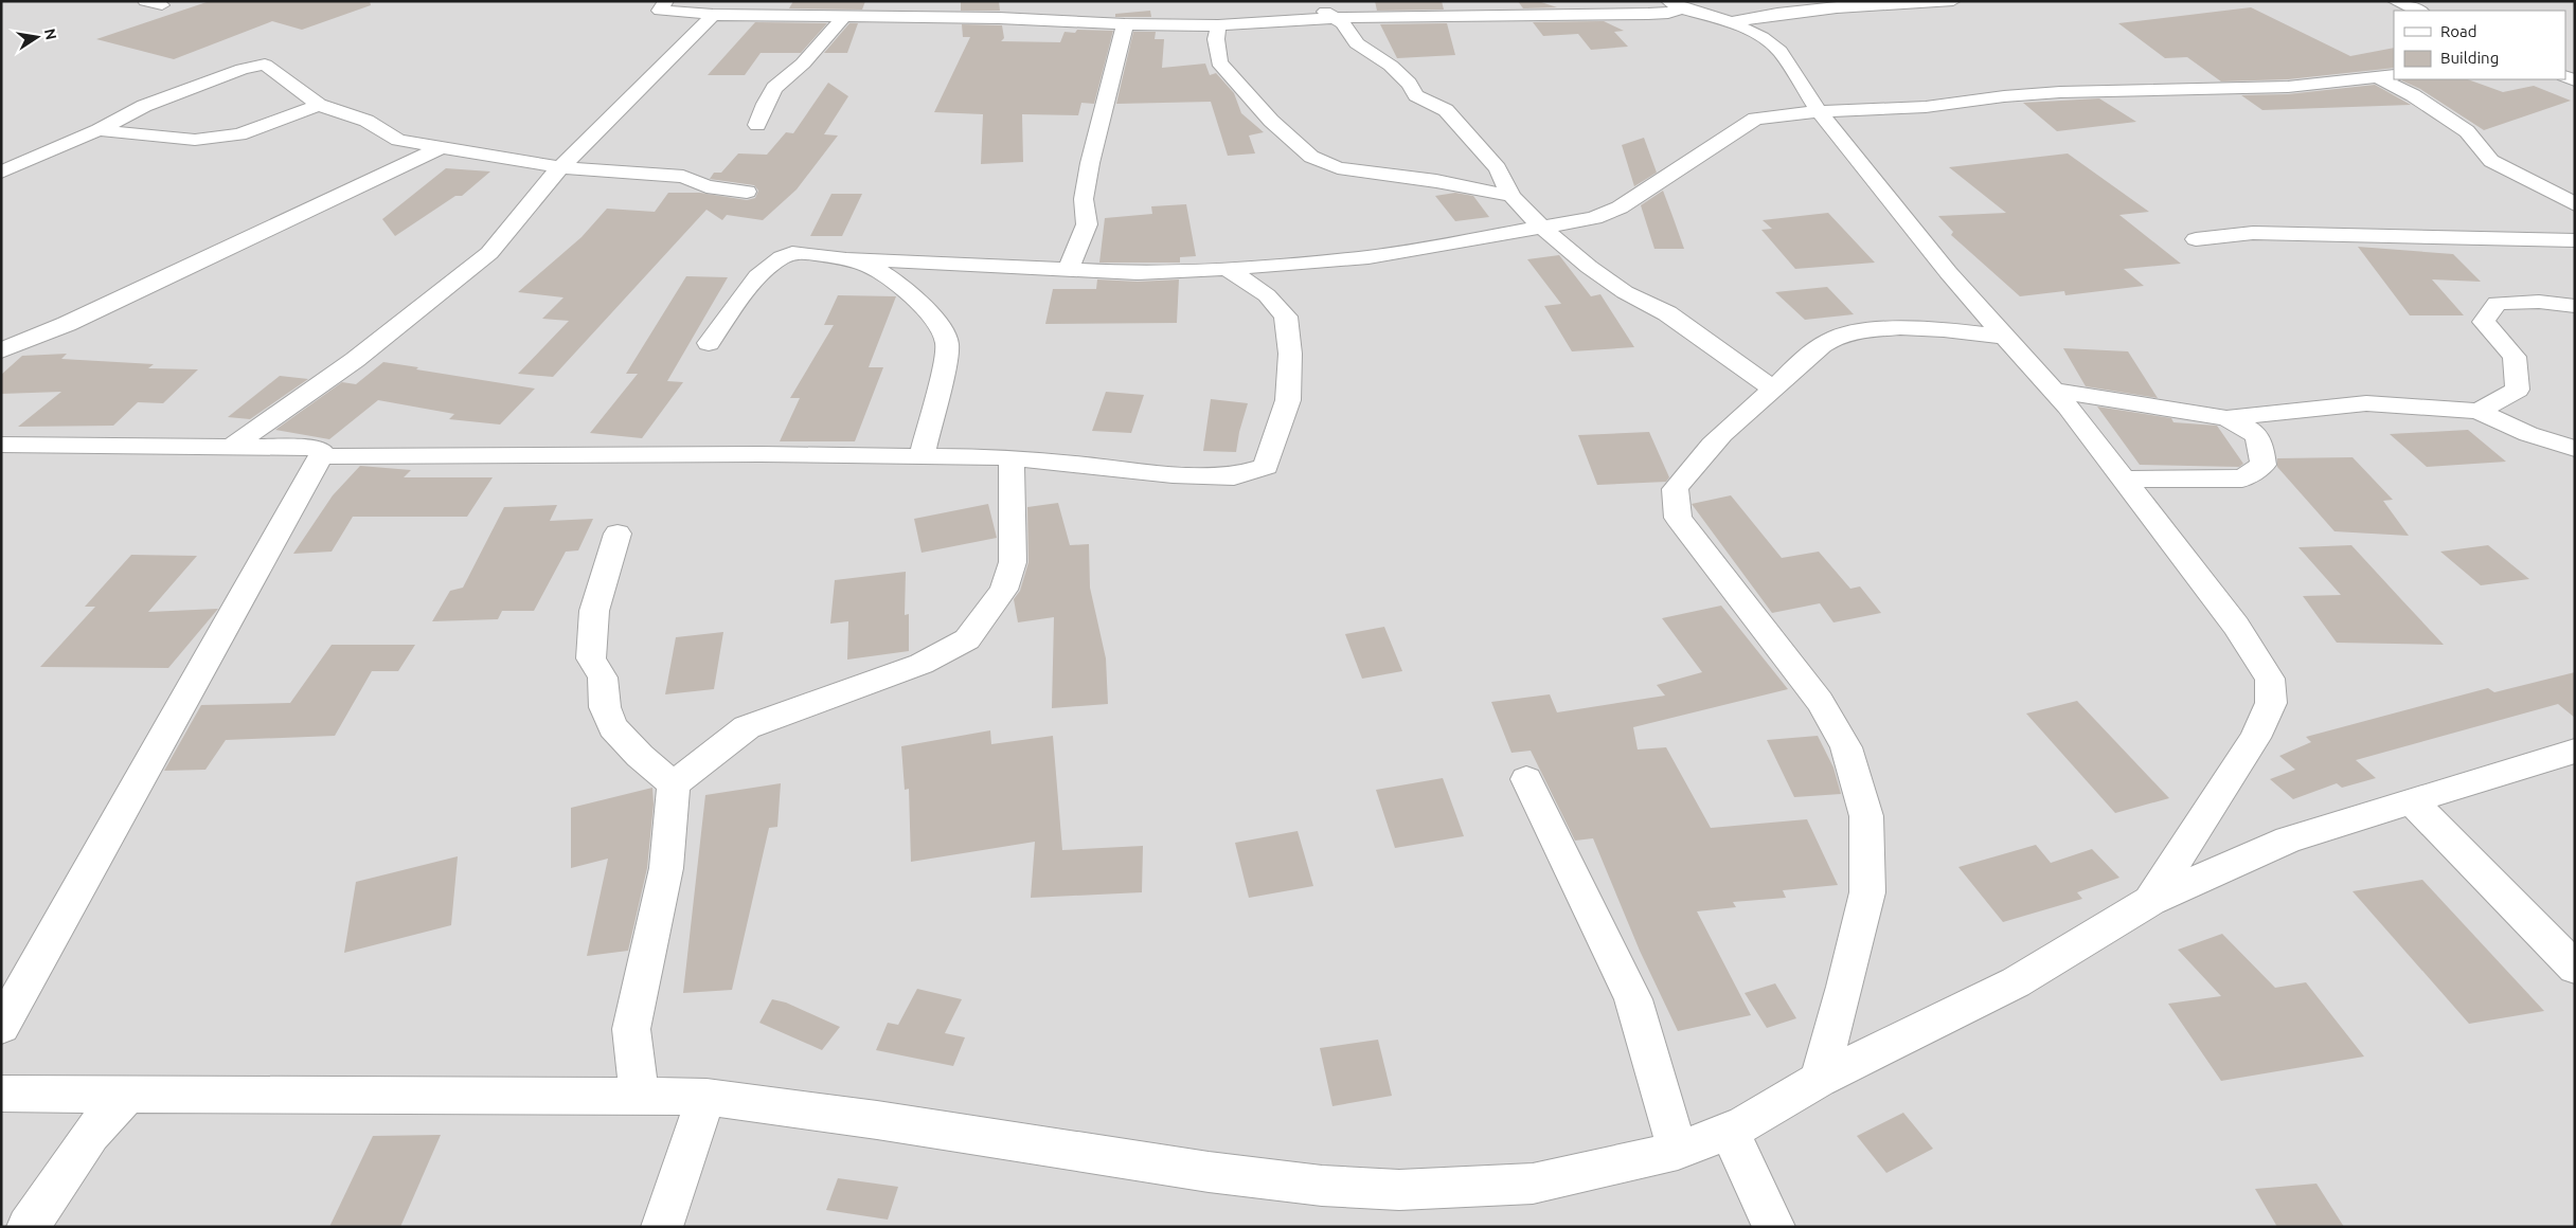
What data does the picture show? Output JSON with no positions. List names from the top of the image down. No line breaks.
{"legend":["Road","Building"],"north":"right"}
